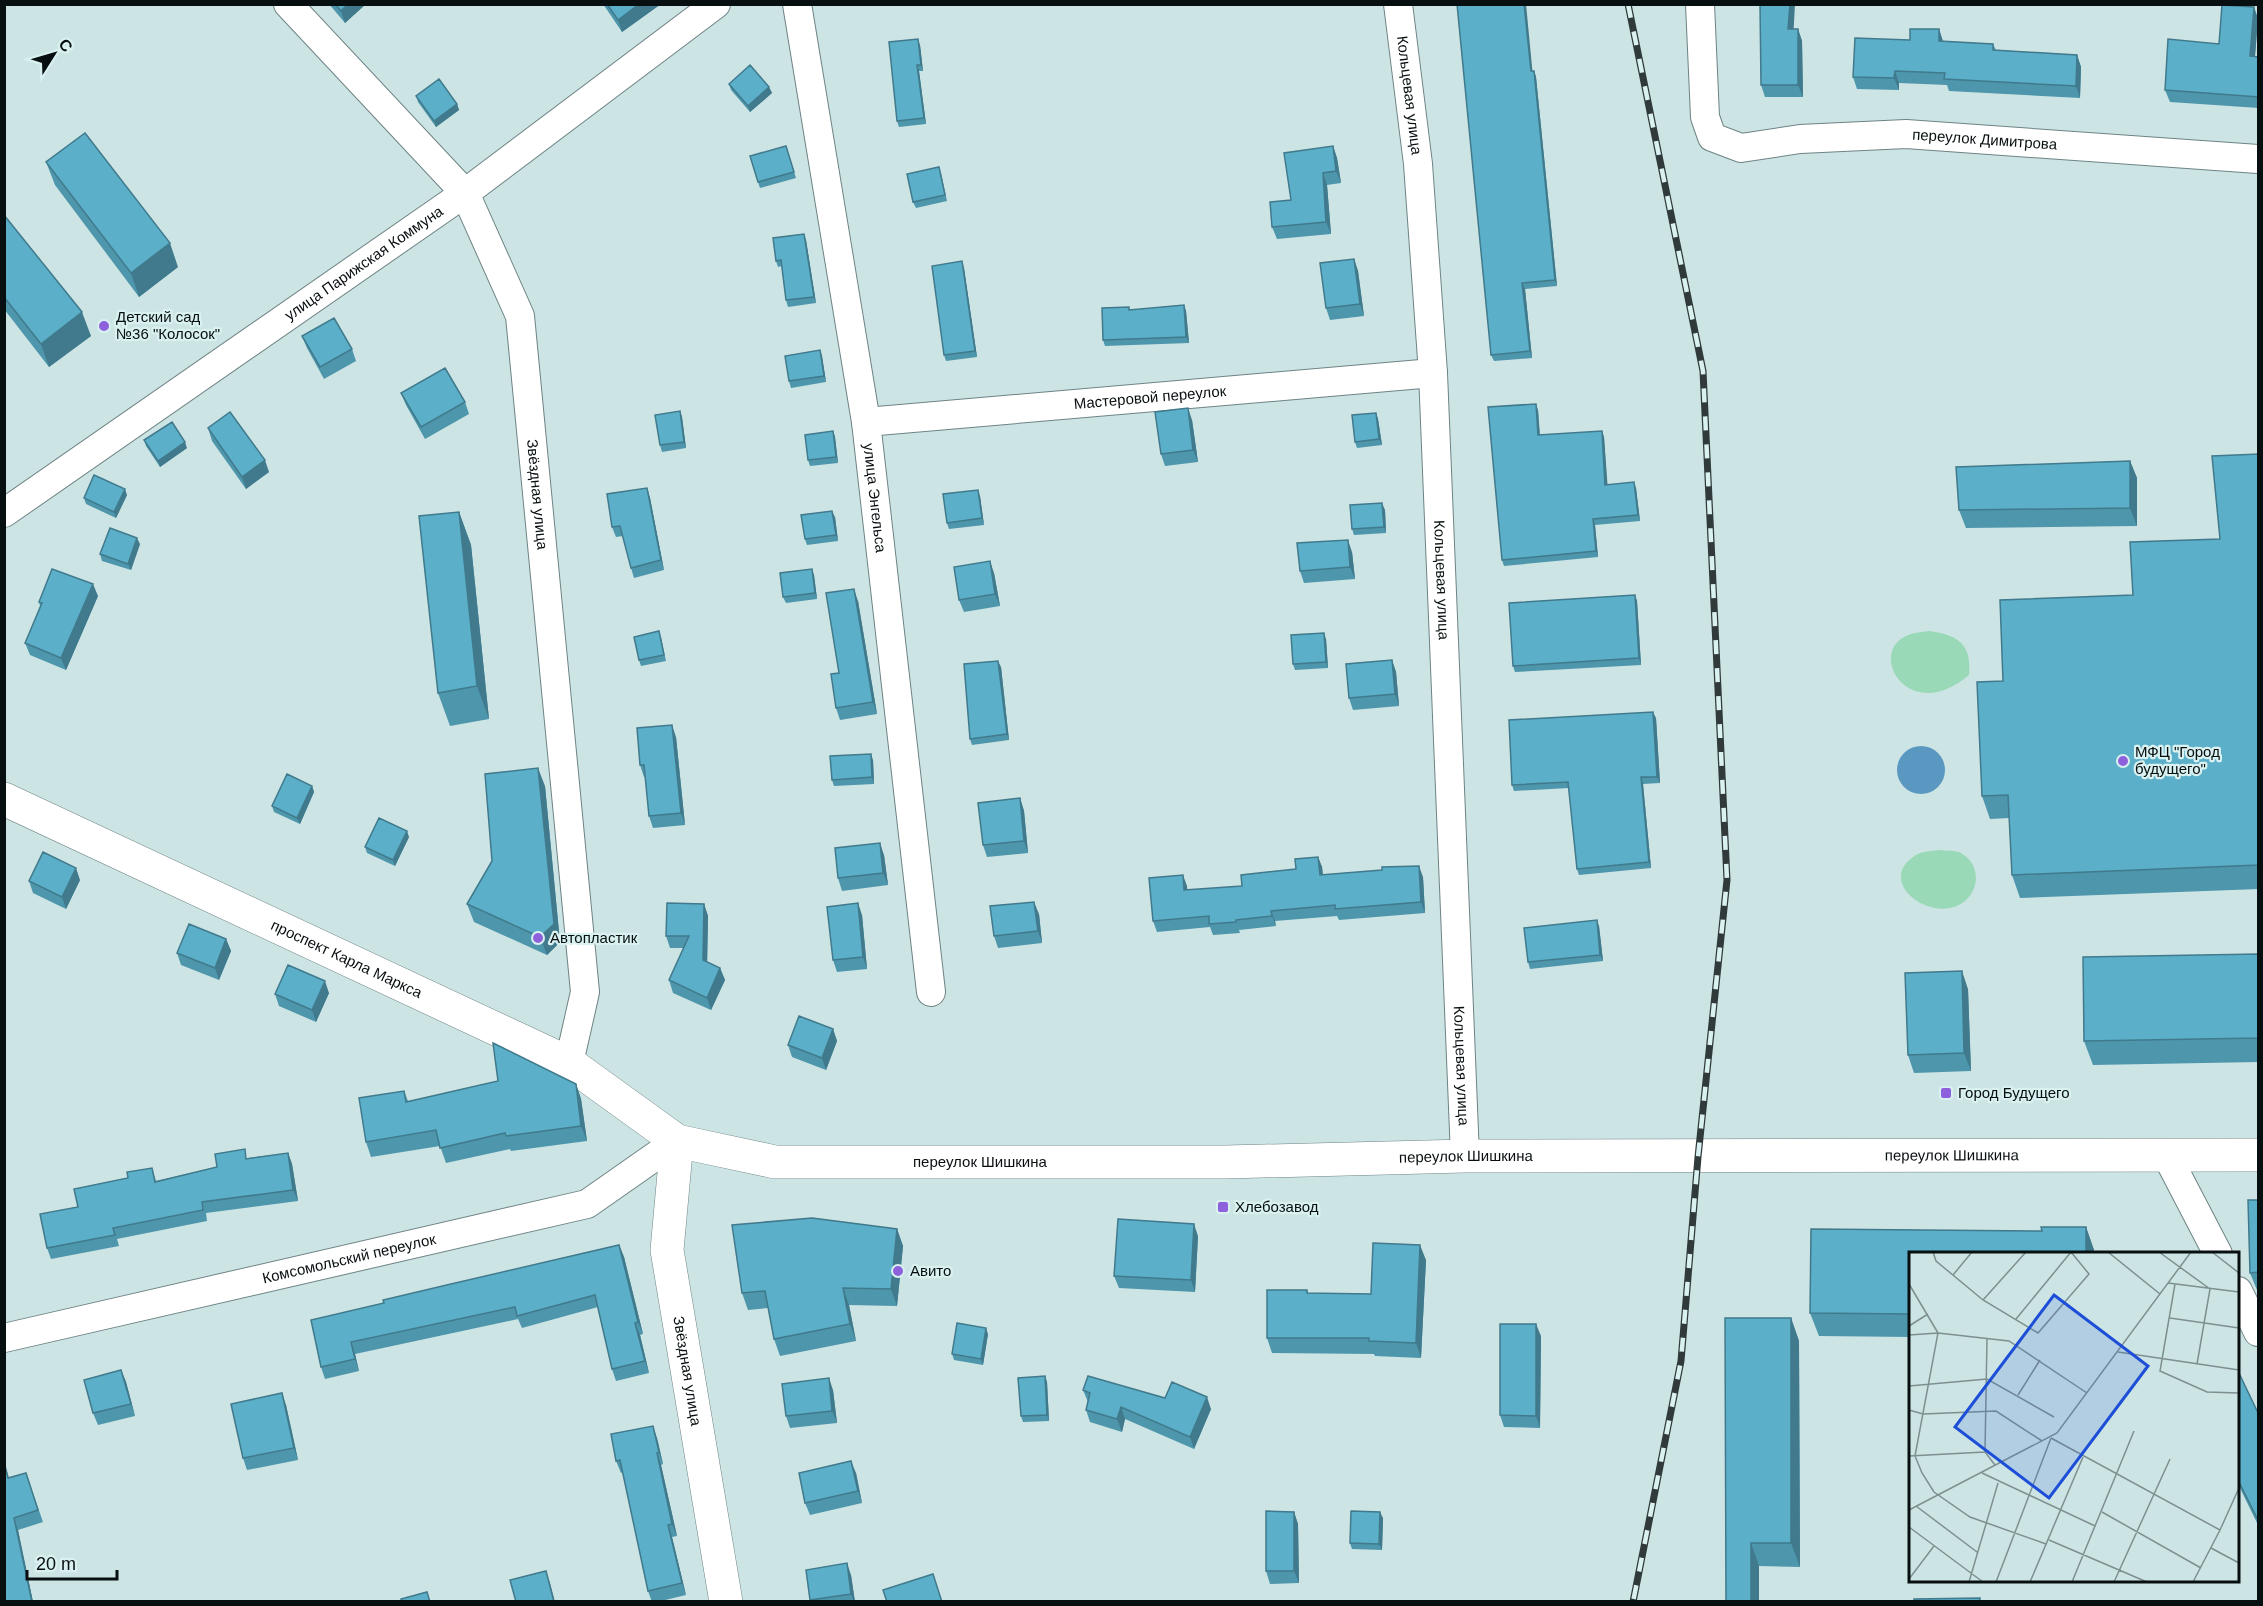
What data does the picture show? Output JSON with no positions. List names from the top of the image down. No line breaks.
{"streets":{"main road":["Звёздная улица","проспект Карла Маркса","переулок Шишкина"],"street":["Кольцевая улица","переулок Димитрова","улица Парижская Коммуна","Мастеровой переулок","улица Энгельса","Комсомольский переулок"]},"crossings":[["Кольцевая улица","Мастеровой переулок"],["Кольцевая улица","переулок Шишкина"],["улица Парижская Коммуна","Звёздная улица"],["Мастеровой переулок","улица Энгельса"],["Звёздная улица","проспект Карла Маркса"],["Звёздная улица","переулок Шишкина"],["Звёздная улица","Комсомольский переулок"],["проспект Карла Маркса","переулок Шишкина"],["проспект Карла Маркса","Комсомольский переулок"],["переулок Шишкина","Комсомольский переулок"]],"places":{"other":["Детский сад №36 \"Колосок\"","МФЦ \"Город будущего\"","Автопластик","Авито"],"transit":["Город Будущего","Хлебозавод"]},"scale_bar":"20 m","north":"top right"}
